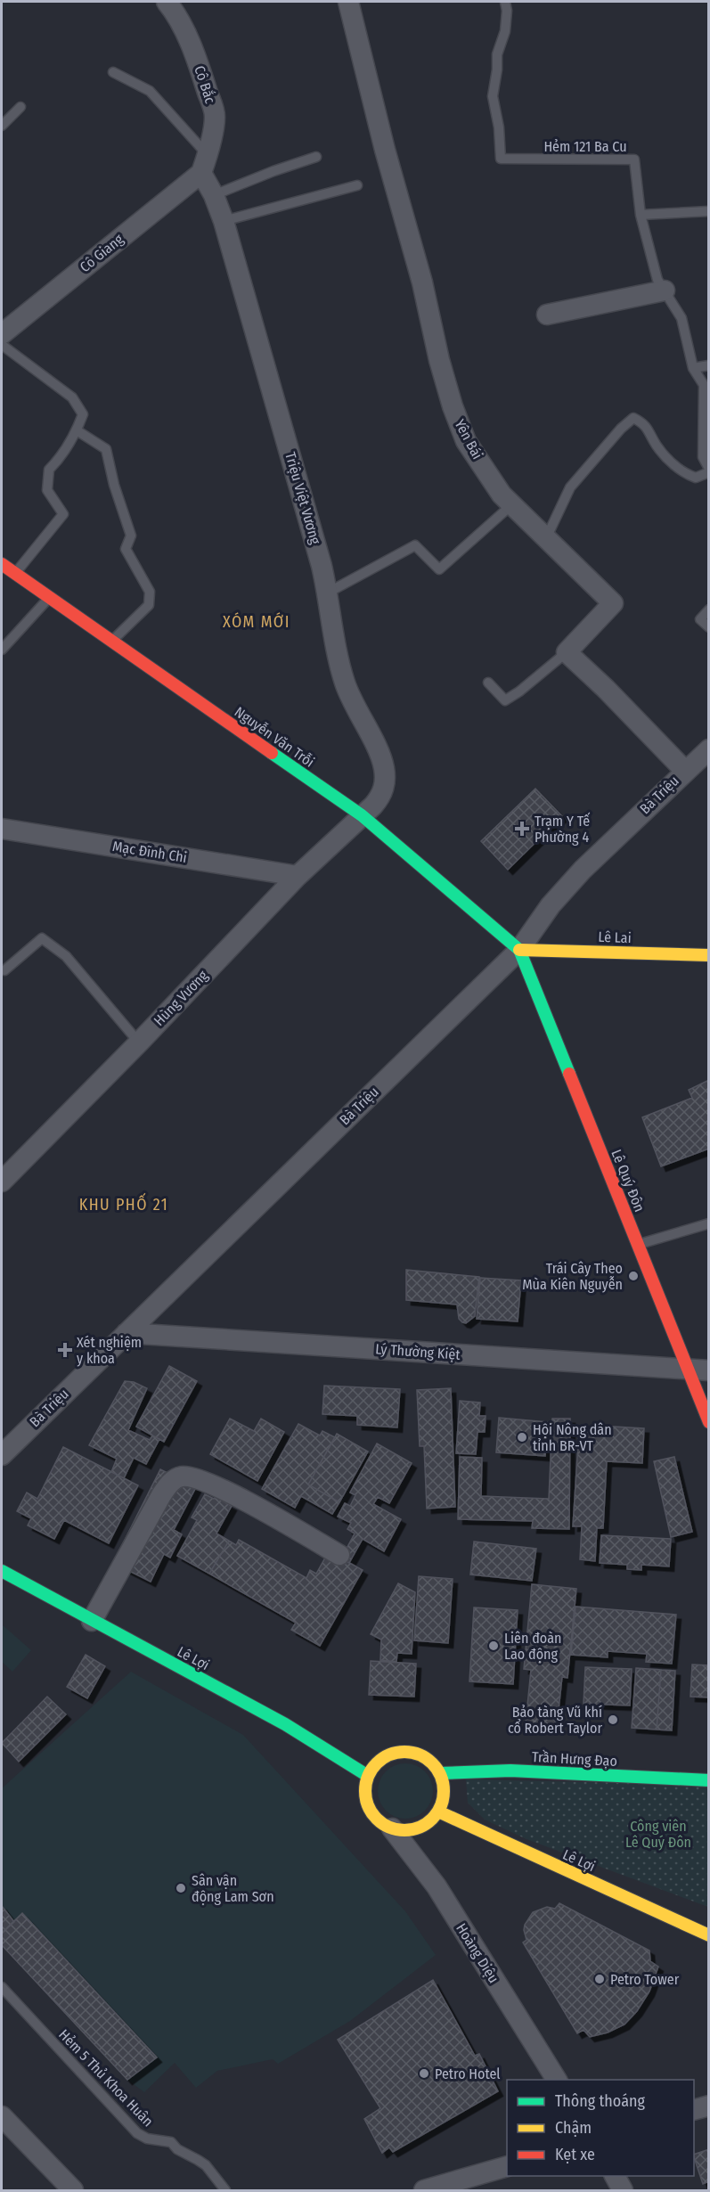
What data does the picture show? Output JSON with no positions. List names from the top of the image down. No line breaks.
{"streets":{"street":["Cô Bắc","Cô Giang","Yên Bái","Triệu Việt Vương","Nguyễn Văn Trỗi","Bà Triệu","Mạc Đĩnh Chi","Lê Lai","Hùng Vương","Lê Quý Đôn","Lý Thường Kiệt","Lê Lợi","Trần Hưng Đạo","Hoàng Diệu"],"lane":["Hẻm 121 Ba Cu","Hẻm 5 Thủ Khoa Huân"]},"crossings":[["Cô Bắc","Cô Giang"],["Cô Bắc","Triệu Việt Vương"],["Cô Giang","Triệu Việt Vương"],["Triệu Việt Vương","Nguyễn Văn Trỗi"],["Triệu Việt Vương","Hùng Vương"],["Nguyễn Văn Trỗi","Bà Triệu"],["Nguyễn Văn Trỗi","Lê Lai"],["Nguyễn Văn Trỗi","Hùng Vương"],["Nguyễn Văn Trỗi","Lê Quý Đôn"],["Bà Triệu","Lê Lai"],["Bà Triệu","Lê Quý Đôn"],["Bà Triệu","Lý Thường Kiệt"],["Mạc Đĩnh Chi","Hùng Vương"],["Lê Lai","Lê Quý Đôn"],["Lê Quý Đôn","Lý Thường Kiệt"],["Lê Lợi","Trần Hưng Đạo"],["Lê Lợi","Hoàng Diệu"],["Trần Hưng Đạo","Hoàng Diệu"]],"districts":["XÓM MỚI","KHU PHỐ 21"],"parks":["Công viên Lê Quý Đôn"],"places":{"health":["Trạm Y Tế Phường 4","Xét nghiệm y khoa"],"other":["Trái Cây Theo Mùa Kiên Nguyễn","Hội Nông dân tỉnh BR-VT","Liên đoàn Lao động","Bảo tàng Vũ khí cổ Robert Taylor","Sân vận động Lam Sơn","Petro Tower","Petro Hotel"]},"legend":["Thông thoáng","Chậm","Kẹt xe"]}
